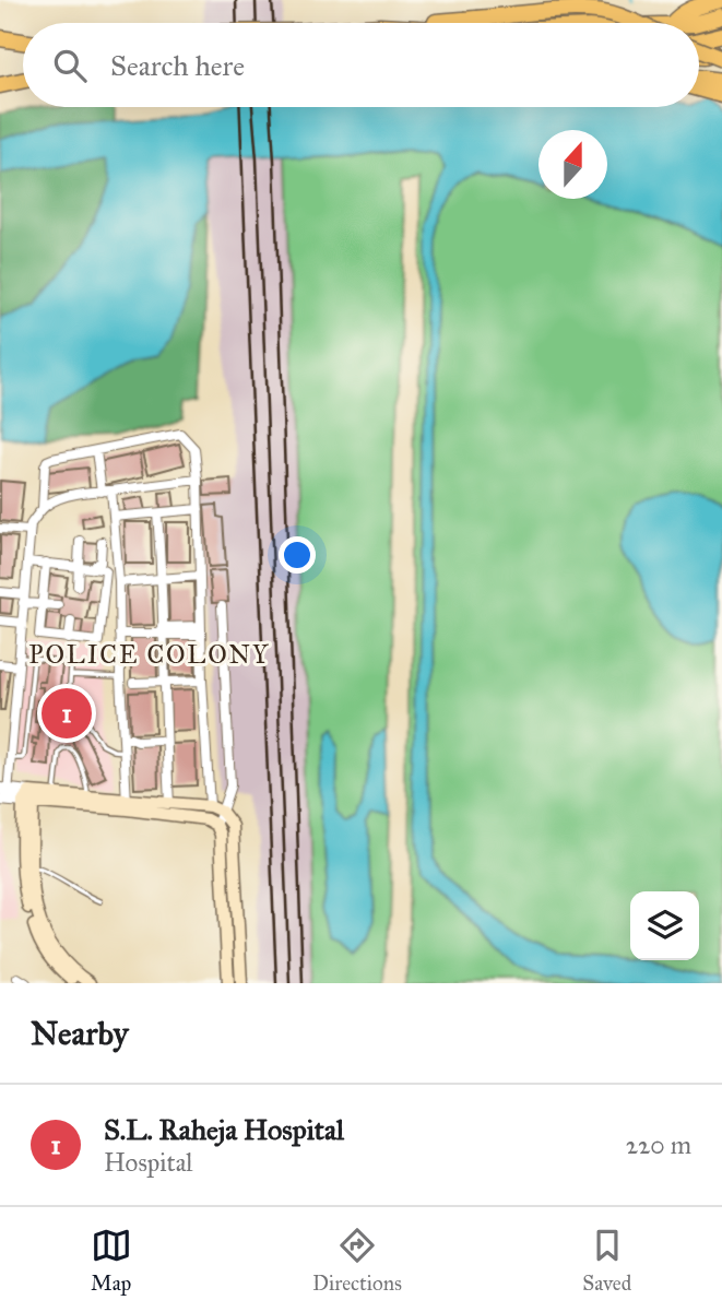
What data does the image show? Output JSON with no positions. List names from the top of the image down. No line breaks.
{"districts":["POLICE COLONY"],"north":"top","page":{"search":"Search here","pins":"1","heading":"Nearby","list":[{"mark":"1","name":"S.L. Raheja Hospital","note":"Hospital","value":"220 m"}],"nav":["Map","Directions","Saved"]}}
